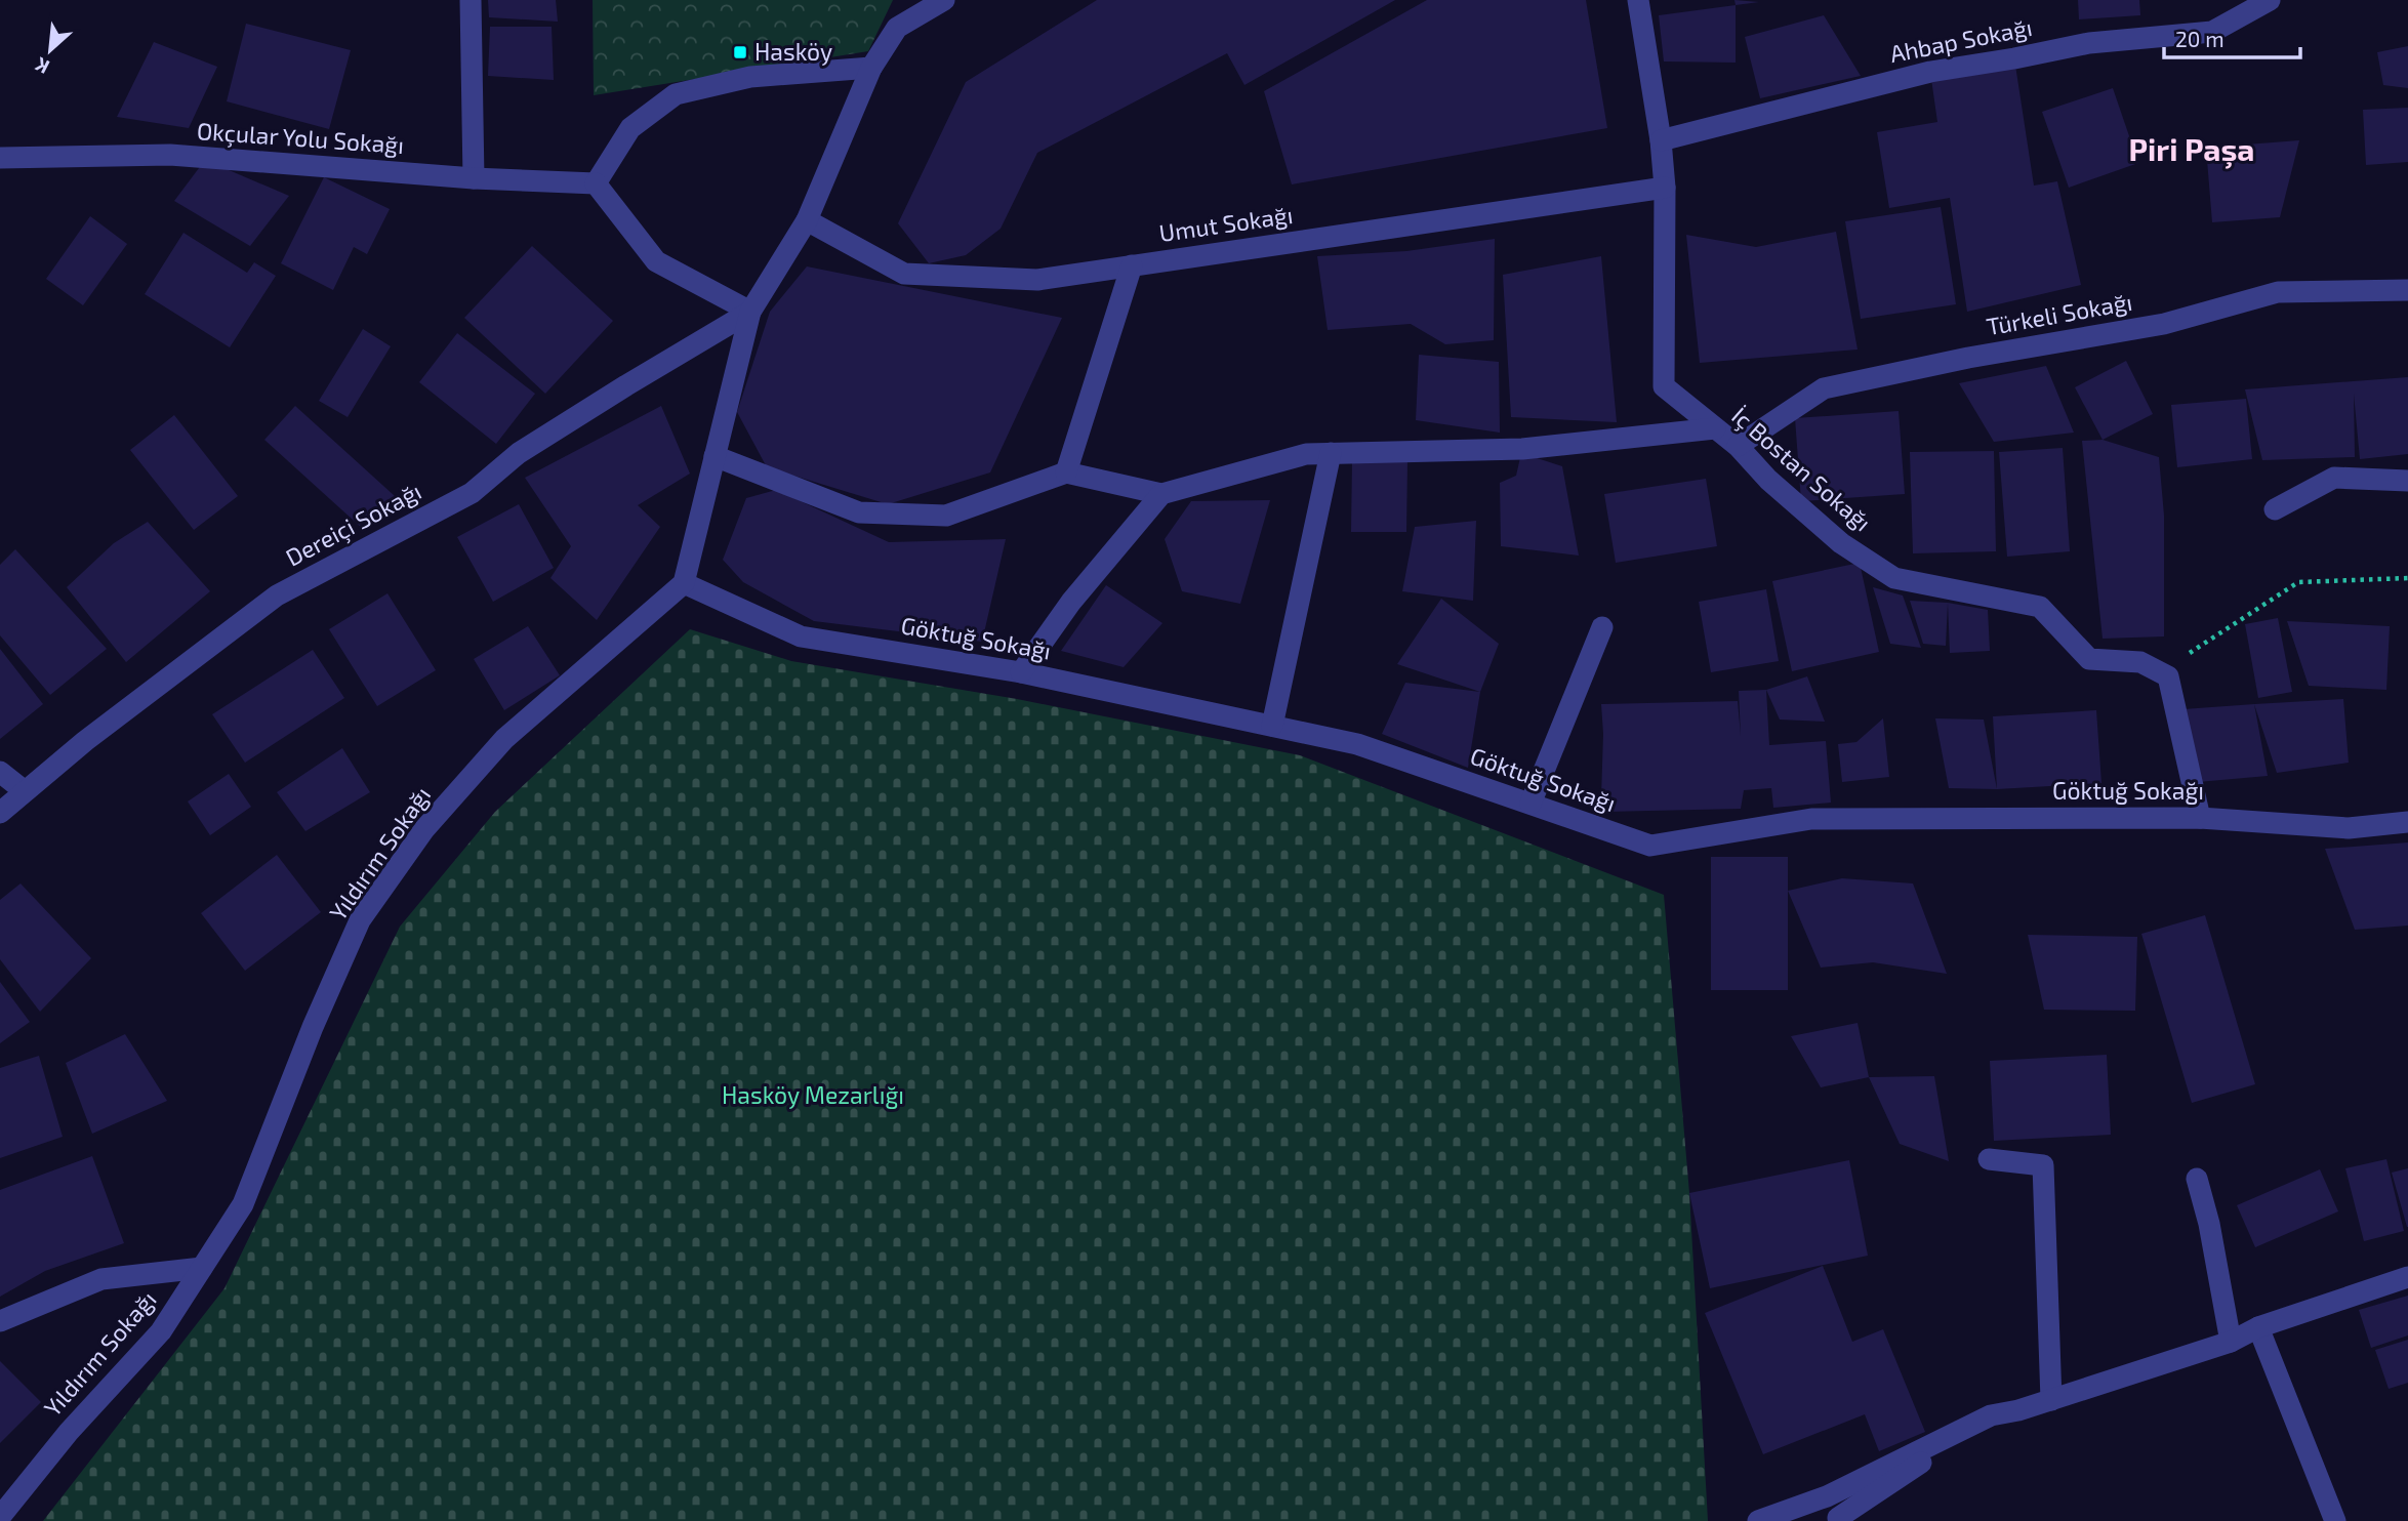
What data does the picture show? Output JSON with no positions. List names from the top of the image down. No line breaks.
{"streets":{"street":["Ahbap Sokağı","Okçular Yolu Sokağı","Umut Sokağı","Türkeli Sokağı","İç Bostan Sokağı","Dereiçi Sokağı","Göktuğ Sokağı","Yıldırım Sokağı"]},"crossings":[["Ahbap Sokağı","İç Bostan Sokağı"],["Umut Sokağı","İç Bostan Sokağı"],["Türkeli Sokağı","İç Bostan Sokağı"],["Göktuğ Sokağı","Yıldırım Sokağı"]],"districts":["Piri Paşa"],"parks":["Hasköy Mezarlığı"],"places":{"transit":["Hasköy"]},"scale_bar":"20 m","north":"bottom left"}
